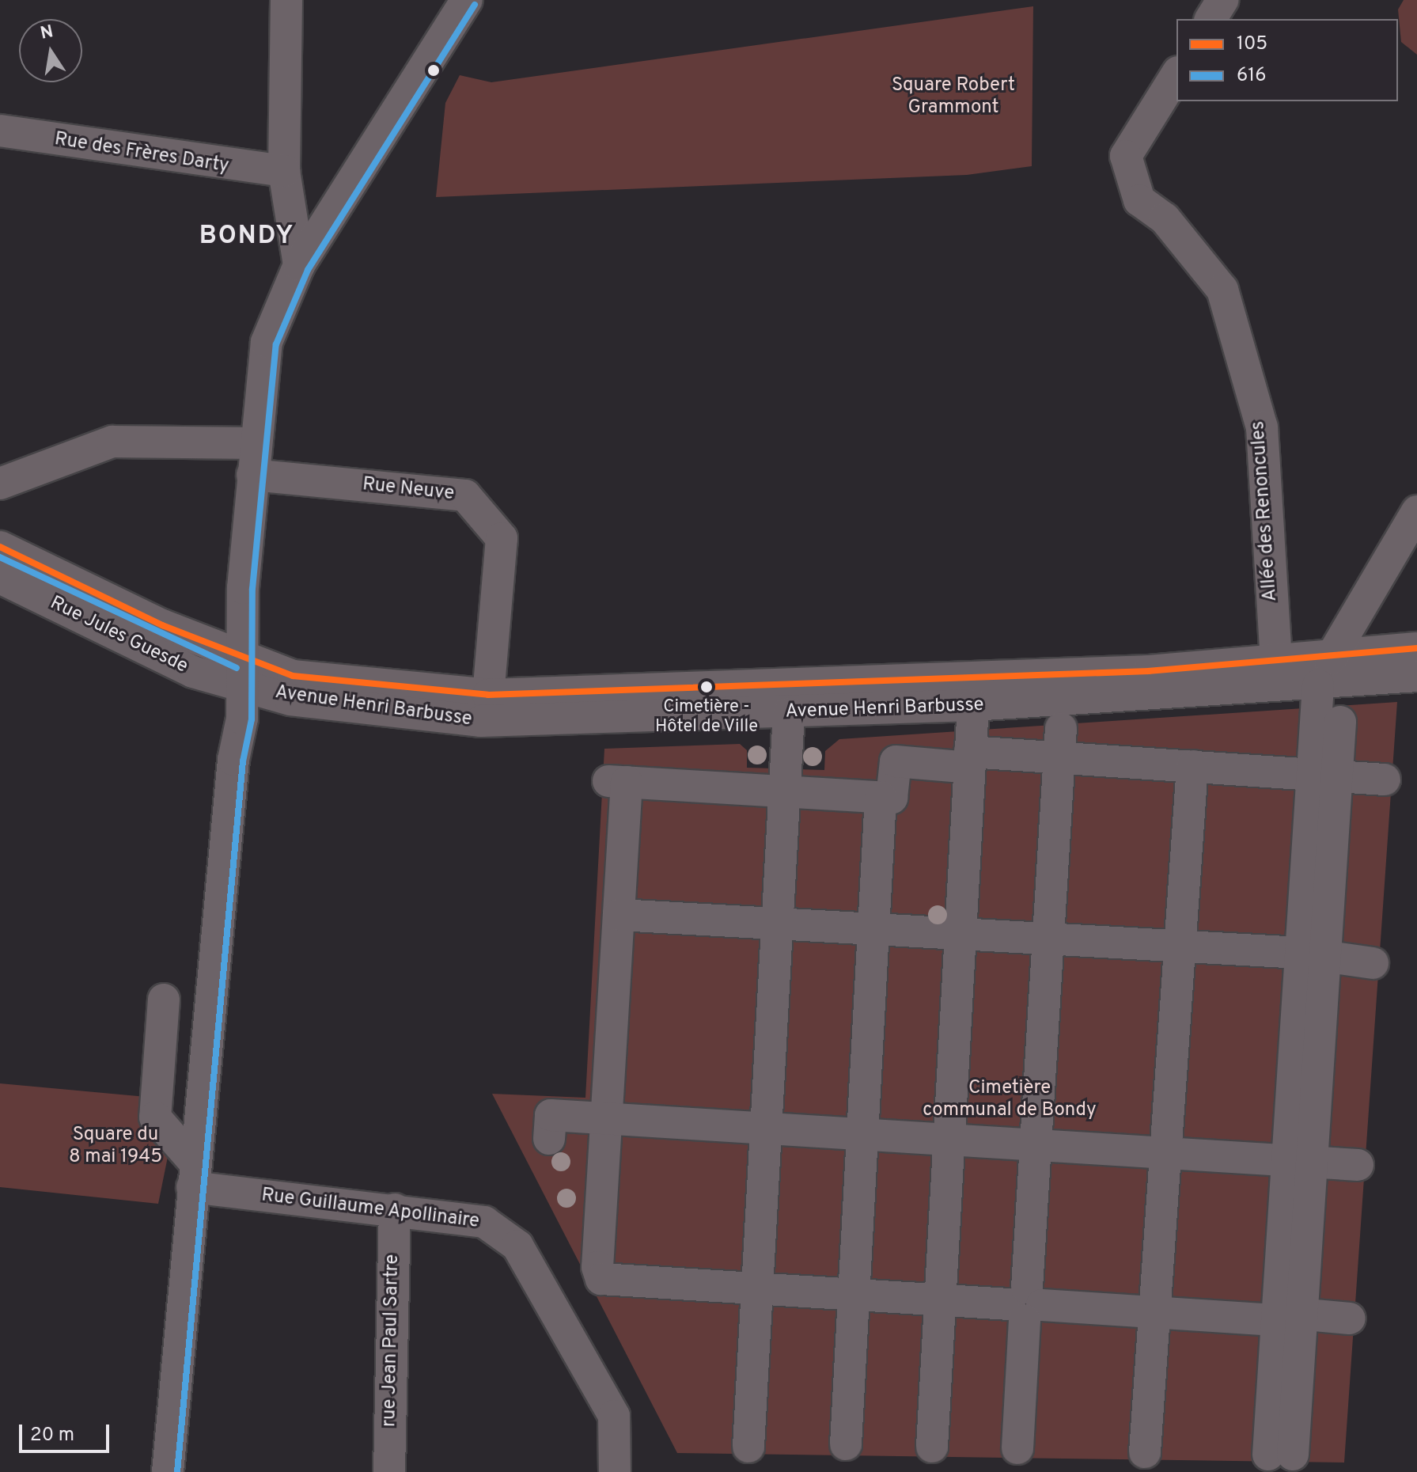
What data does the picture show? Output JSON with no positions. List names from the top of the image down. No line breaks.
{"streets":{"street":["Rue des Frères Darty","Rue Neuve","Allée des Renoncules","Rue Jules Guesde","Avenue Henri Barbusse","Rue Guillaume Apollinaire","rue Jean Paul Sartre"]},"crossings":[["Rue Neuve","Avenue Henri Barbusse"],["Allée des Renoncules","Avenue Henri Barbusse"],["Rue Jules Guesde","Avenue Henri Barbusse"],["Rue Guillaume Apollinaire","rue Jean Paul Sartre"]],"districts":["BONDY"],"parks":["Square Robert Grammont","Cimetière communal de Bondy","Square du 8 mai 1945"],"places":["Cimetière - Hôtel de Ville"],"lines":["transit line 616","transit line 105"],"legend":["105","616"],"scale_bar":"20 m","north":"top"}
